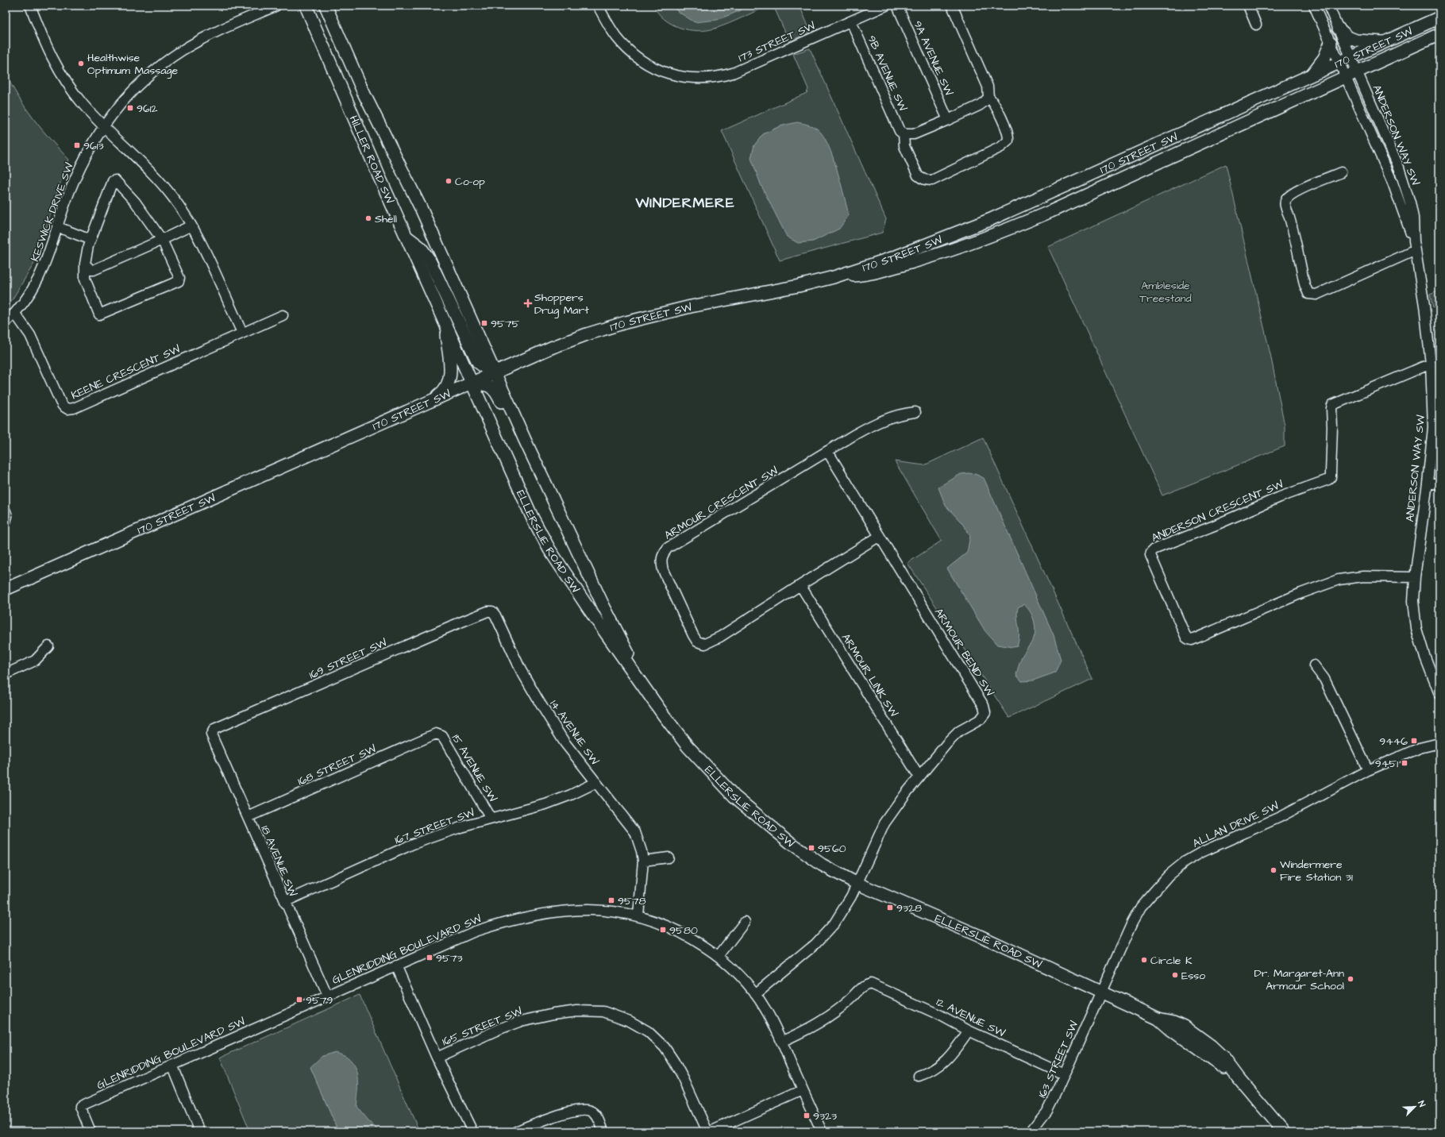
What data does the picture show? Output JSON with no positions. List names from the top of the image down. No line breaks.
{"streets":{"main road":["170 STREET SW","HILLER ROAD SW","ELLERSLIE ROAD SW"],"street":["173 STREET SW","9A AVENUE SW","9B AVENUE SW","ANDERSON WAY SW","KESWICK DRIVE SW","KEENE CRESCENT SW","ARMOUR CRESCENT SW","ANDERSON CRESCENT SW","ARMOUR BEND SW","169 STREET SW","ARMOUR LINK SW","14 AVENUE SW","168 STREET SW","15 AVENUE SW","ALLAN DRIVE SW","167 STREET SW","18 AVENUE SW","GLENRIDDING BOULEVARD SW","12 AVENUE SW","165 STREET SW","163 STREET SW"]},"crossings":[["173 STREET SW","9B AVENUE SW"],["170 STREET SW","ANDERSON WAY SW"],["170 STREET SW","HILLER ROAD SW"],["170 STREET SW","ELLERSLIE ROAD SW"],["ANDERSON WAY SW","ANDERSON CRESCENT SW"],["HILLER ROAD SW","ELLERSLIE ROAD SW"],["KESWICK DRIVE SW","KEENE CRESCENT SW"],["ARMOUR CRESCENT SW","ARMOUR BEND SW"],["ARMOUR CRESCENT SW","ARMOUR LINK SW"],["ELLERSLIE ROAD SW","ARMOUR BEND SW"],["ELLERSLIE ROAD SW","ALLAN DRIVE SW"],["ELLERSLIE ROAD SW","163 STREET SW"],["ARMOUR BEND SW","ARMOUR LINK SW"],["ARMOUR BEND SW","GLENRIDDING BOULEVARD SW"],["169 STREET SW","14 AVENUE SW"],["169 STREET SW","18 AVENUE SW"],["14 AVENUE SW","167 STREET SW"],["14 AVENUE SW","GLENRIDDING BOULEVARD SW"],["168 STREET SW","15 AVENUE SW"],["168 STREET SW","18 AVENUE SW"],["15 AVENUE SW","167 STREET SW"],["ALLAN DRIVE SW","163 STREET SW"],["167 STREET SW","18 AVENUE SW"],["18 AVENUE SW","GLENRIDDING BOULEVARD SW"],["GLENRIDDING BOULEVARD SW","12 AVENUE SW"],["12 AVENUE SW","163 STREET SW"]],"districts":["WINDERMERE"],"parks":["Ambleside Treestand"],"places":{"other":["Healthwise Optimum Massage","Co-op","Shell","Windermere Fire Station 31","Circle K","Esso","Dr. Margaret-Ann Armour School"],"transit":["9612","9613","9575","9446","9451","9560","9578","9328","9580","9573","9579","9323"],"health":["Shoppers Drug Mart"]},"north":"top right"}
